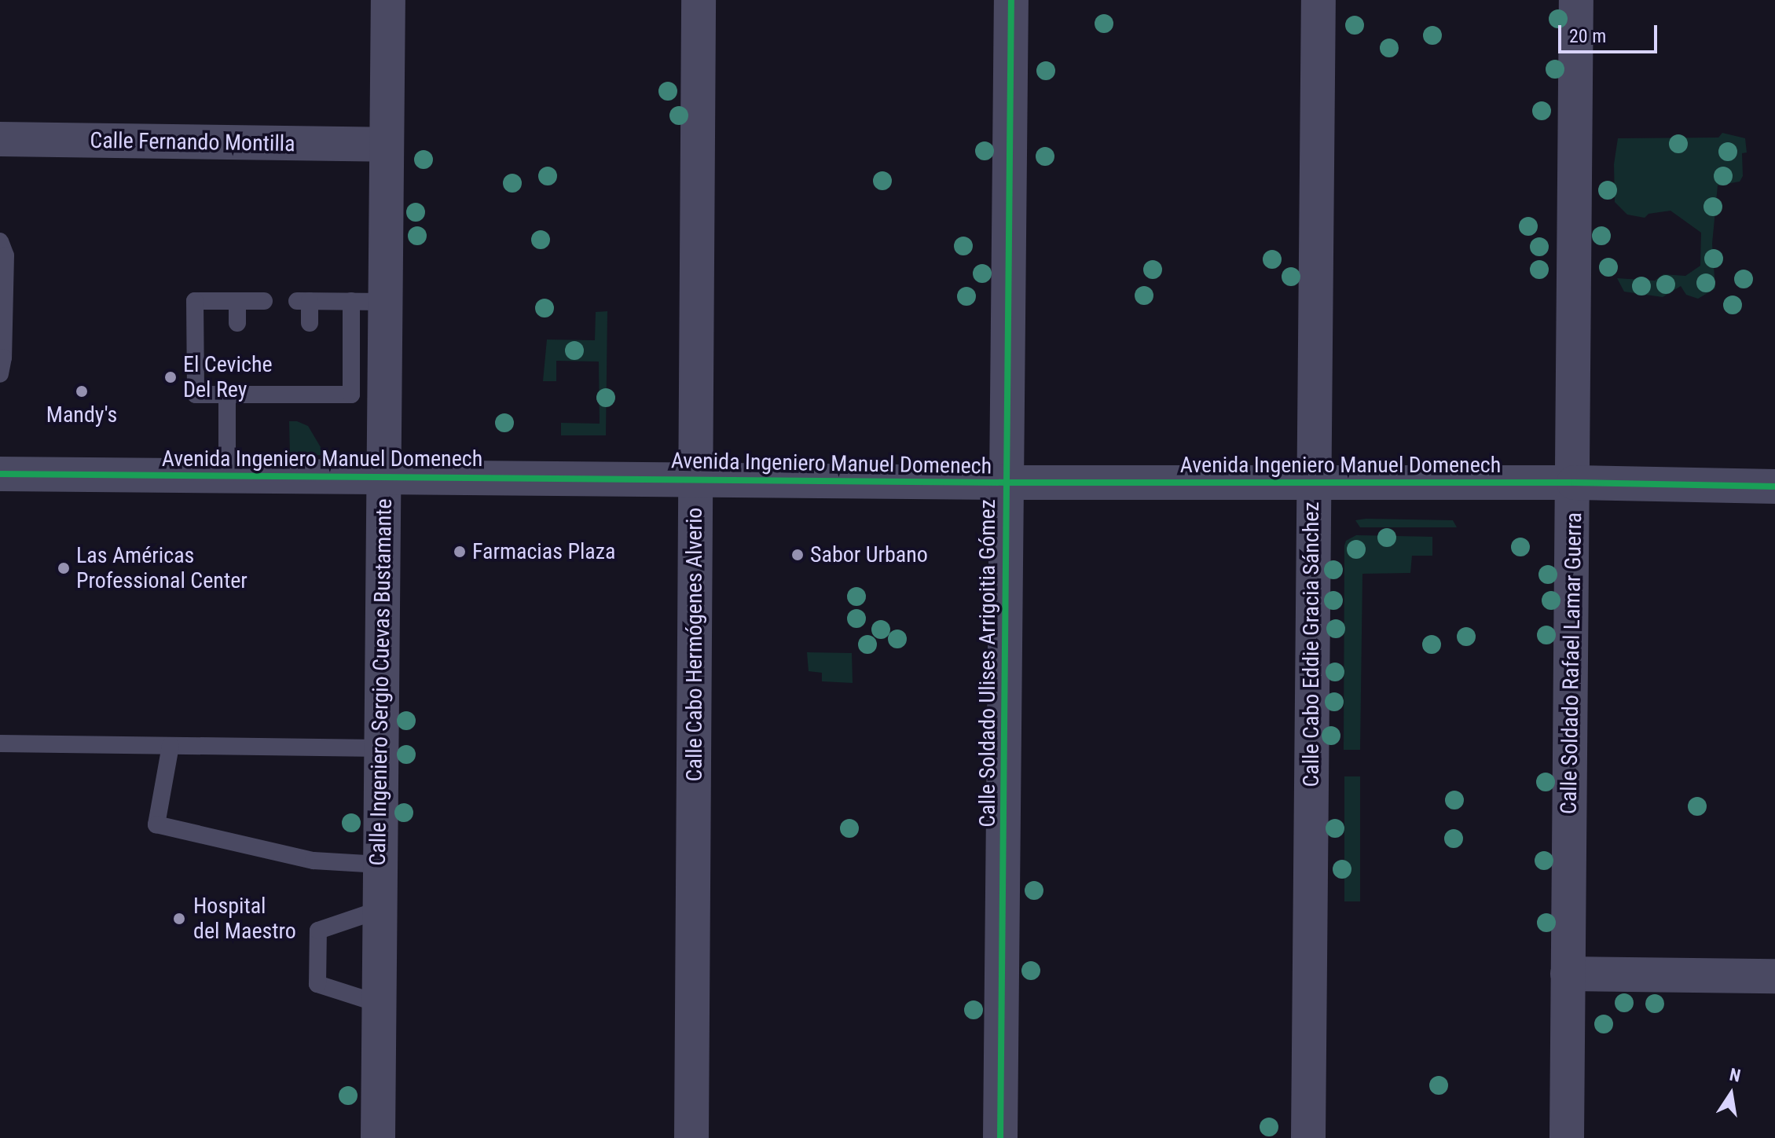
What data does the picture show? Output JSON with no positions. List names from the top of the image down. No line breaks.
{"streets":{"street":["Calle Fernando Montilla","Avenida Ingeniero Manuel Domenech","Calle Cabo Hermógenes Alverio","Calle Cabo Eddie Gracia Sánchez","Calle Soldado Ulises Arrigoitia Gómez","Calle Soldado Rafael Lamar Guerra","Calle Ingeniero Sergio Cuevas Bustamante"]},"crossings":[["Calle Fernando Montilla","Calle Ingeniero Sergio Cuevas Bustamante"],["Avenida Ingeniero Manuel Domenech","Calle Cabo Hermógenes Alverio"],["Avenida Ingeniero Manuel Domenech","Calle Cabo Eddie Gracia Sánchez"],["Avenida Ingeniero Manuel Domenech","Calle Soldado Ulises Arrigoitia Gómez"],["Avenida Ingeniero Manuel Domenech","Calle Soldado Rafael Lamar Guerra"],["Avenida Ingeniero Manuel Domenech","Calle Ingeniero Sergio Cuevas Bustamante"]],"places":["El Ceviche Del Rey","Mandy's","Farmacias Plaza","Sabor Urbano","Las Américas Professional Center","Hospital del Maestro"],"scale_bar":"20 m","north":"top"}
